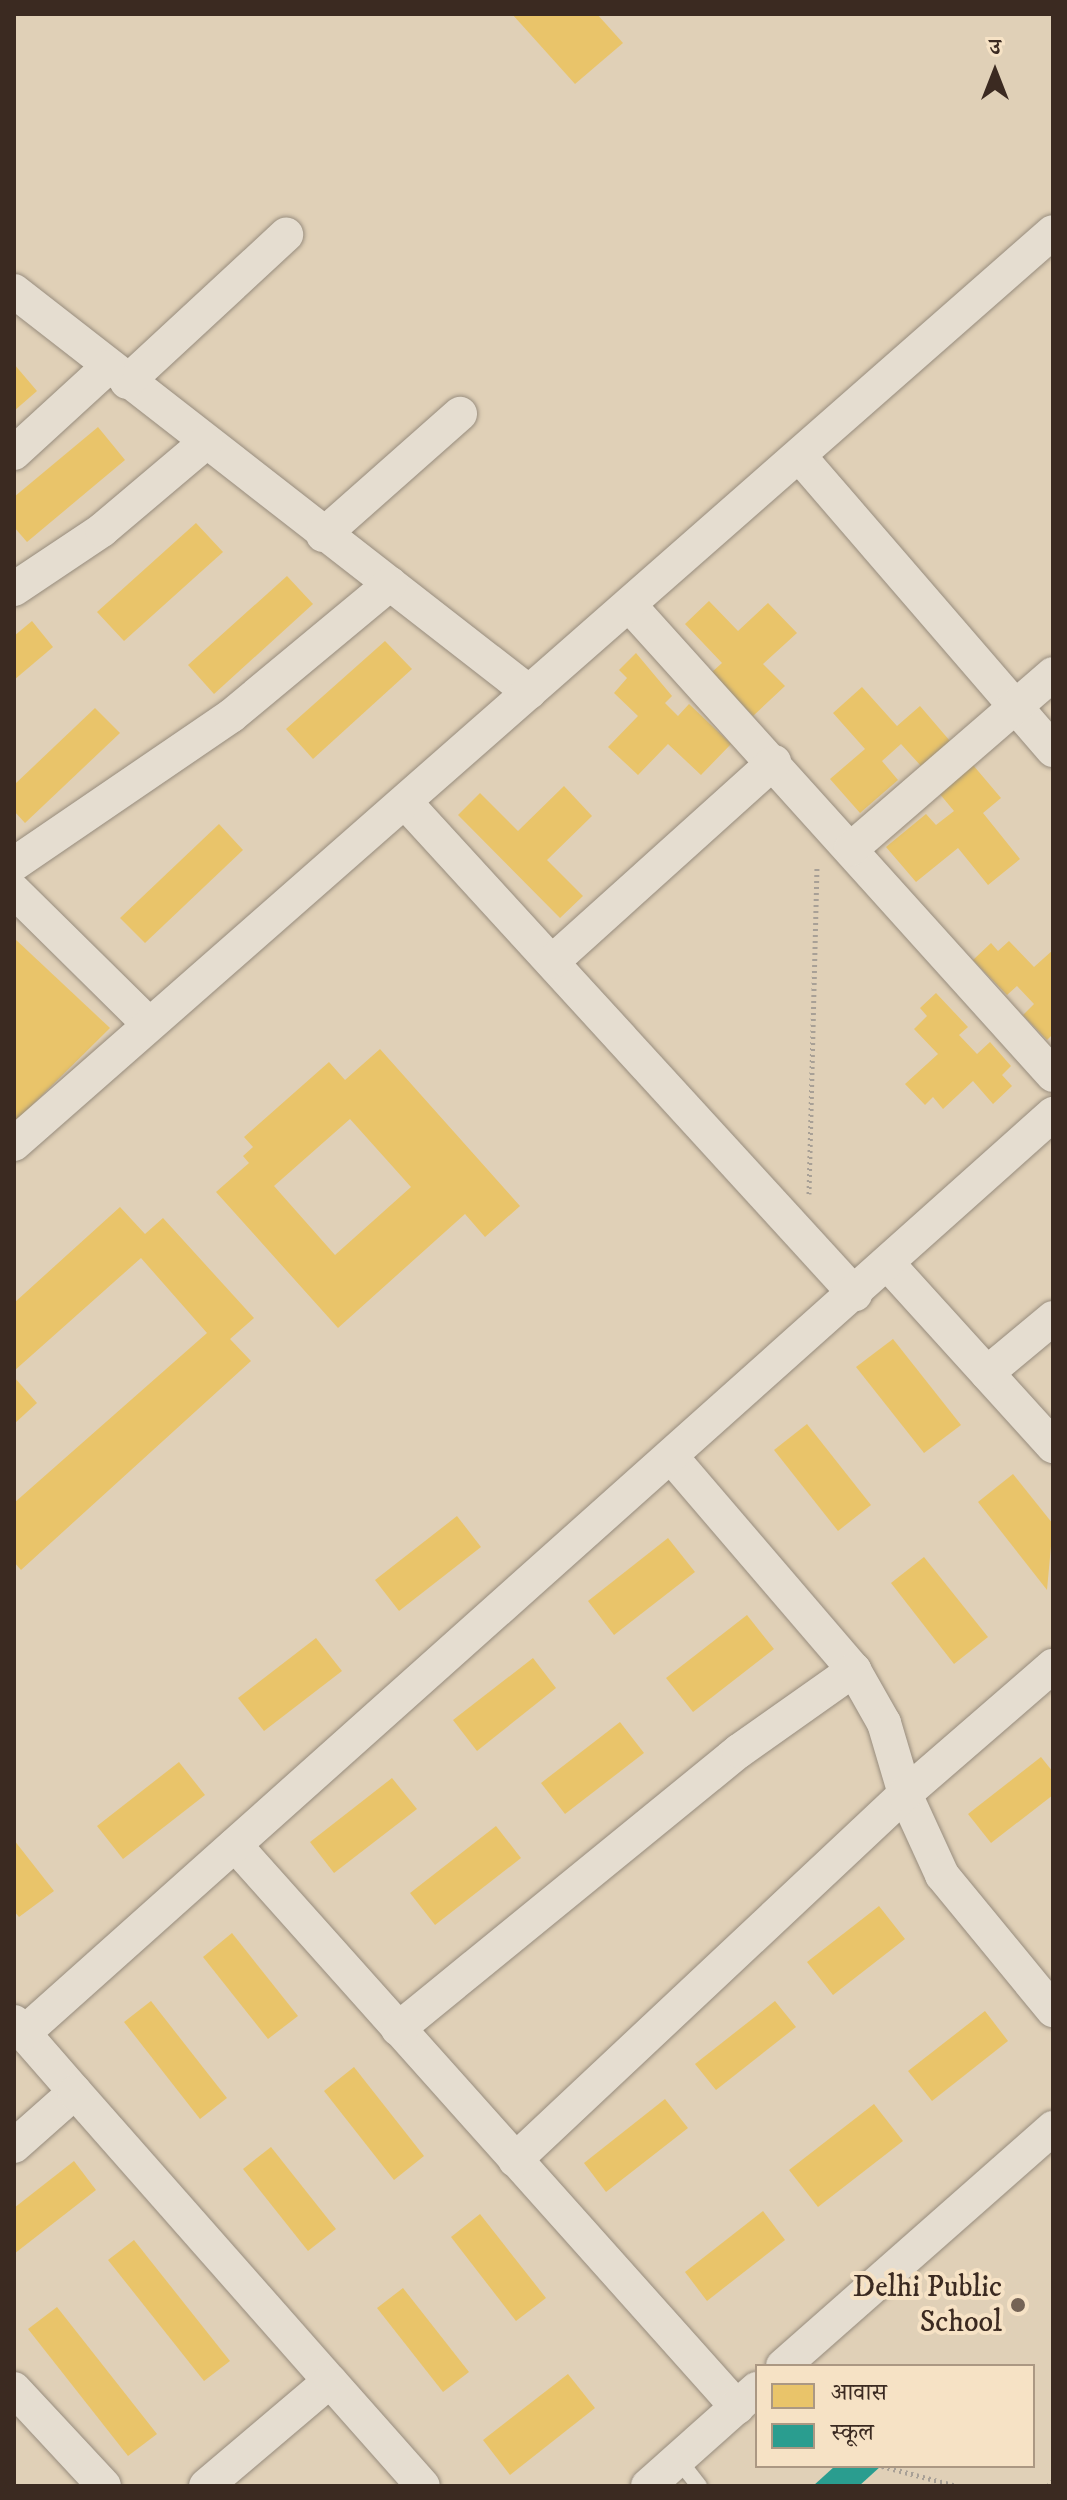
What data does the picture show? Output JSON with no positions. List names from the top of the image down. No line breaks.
{"places":["Delhi Public School"],"legend":["आवास","स्कूल"],"north":"top"}
